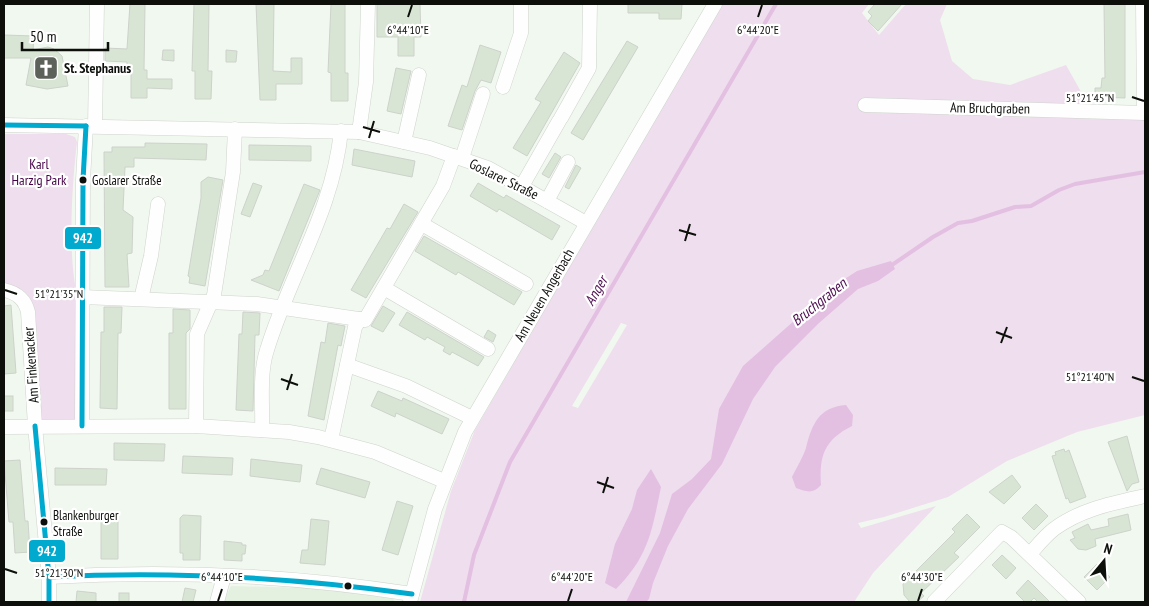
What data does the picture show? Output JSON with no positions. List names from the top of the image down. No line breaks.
{"streets":{"street":["Am Bruchgraben","Goslarer Straße","Am Neuen Angerbach","Am Finkenacker"]},"crossings":[["Goslarer Straße","Am Neuen Angerbach"]],"water":["Anger","Bruchgraben"],"parks":["Karl Harzig Park"],"places":{"church":["St. Stephanus"],"other":["Goslarer Straße","Blankenburger Straße"]},"lines":["transit line 942"],"scale_bar":"50 m","north":"top","coordinates":["6°44'10\"E","6°44'20\"E","51°21'45\"N","51°21'35\"N","51°21'40\"N","51°21'30\"N","6°44'30\"E"]}
